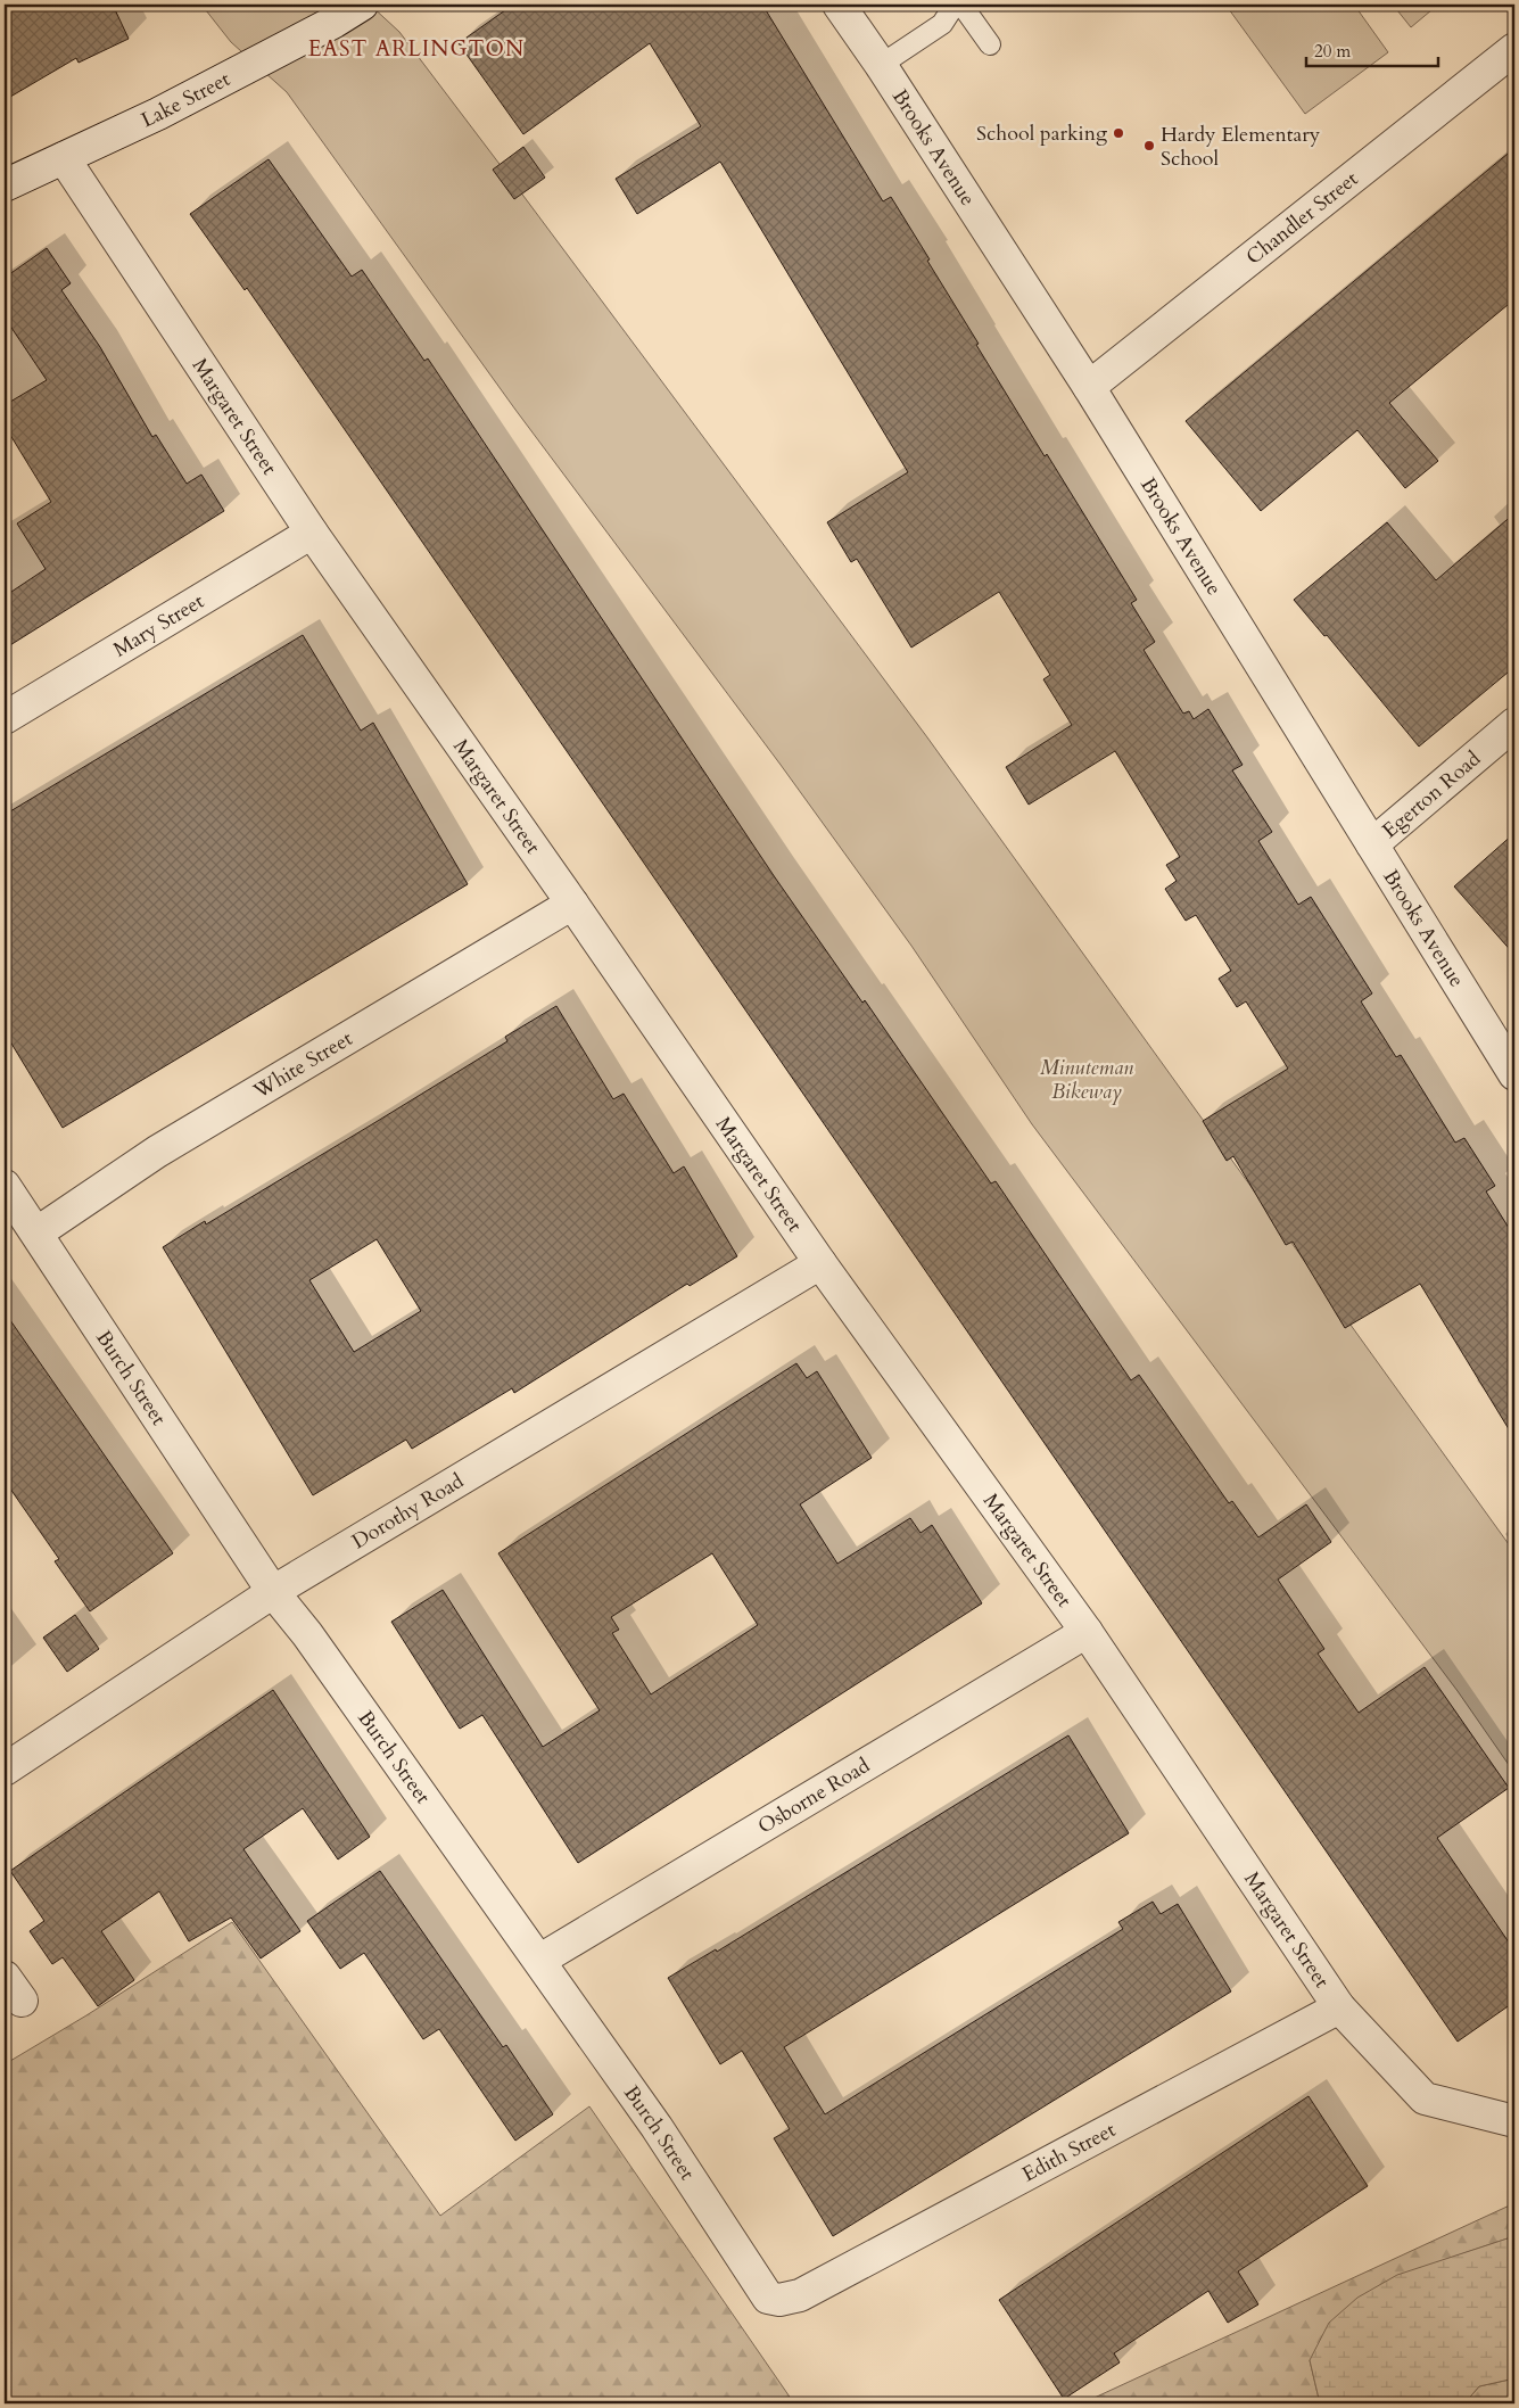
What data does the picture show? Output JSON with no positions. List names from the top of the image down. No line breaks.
{"streets":{"street":["Lake Street","Brooks Avenue","Chandler Street","Margaret Street","Mary Street","Egerton Road","White Street","Burch Street","Dorothy Road","Osborne Road","Edith Street"]},"crossings":[["Lake Street","Margaret Street"],["Brooks Avenue","Chandler Street"],["Brooks Avenue","Egerton Road"],["Margaret Street","Mary Street"],["Margaret Street","White Street"],["Margaret Street","Dorothy Road"],["Margaret Street","Osborne Road"],["Margaret Street","Edith Street"],["White Street","Burch Street"],["Burch Street","Dorothy Road"],["Burch Street","Osborne Road"],["Burch Street","Edith Street"]],"districts":["EAST ARLINGTON"],"parks":["Minuteman Bikeway"],"places":["School parking","Hardy Elementary School"],"scale_bar":"20 m"}
